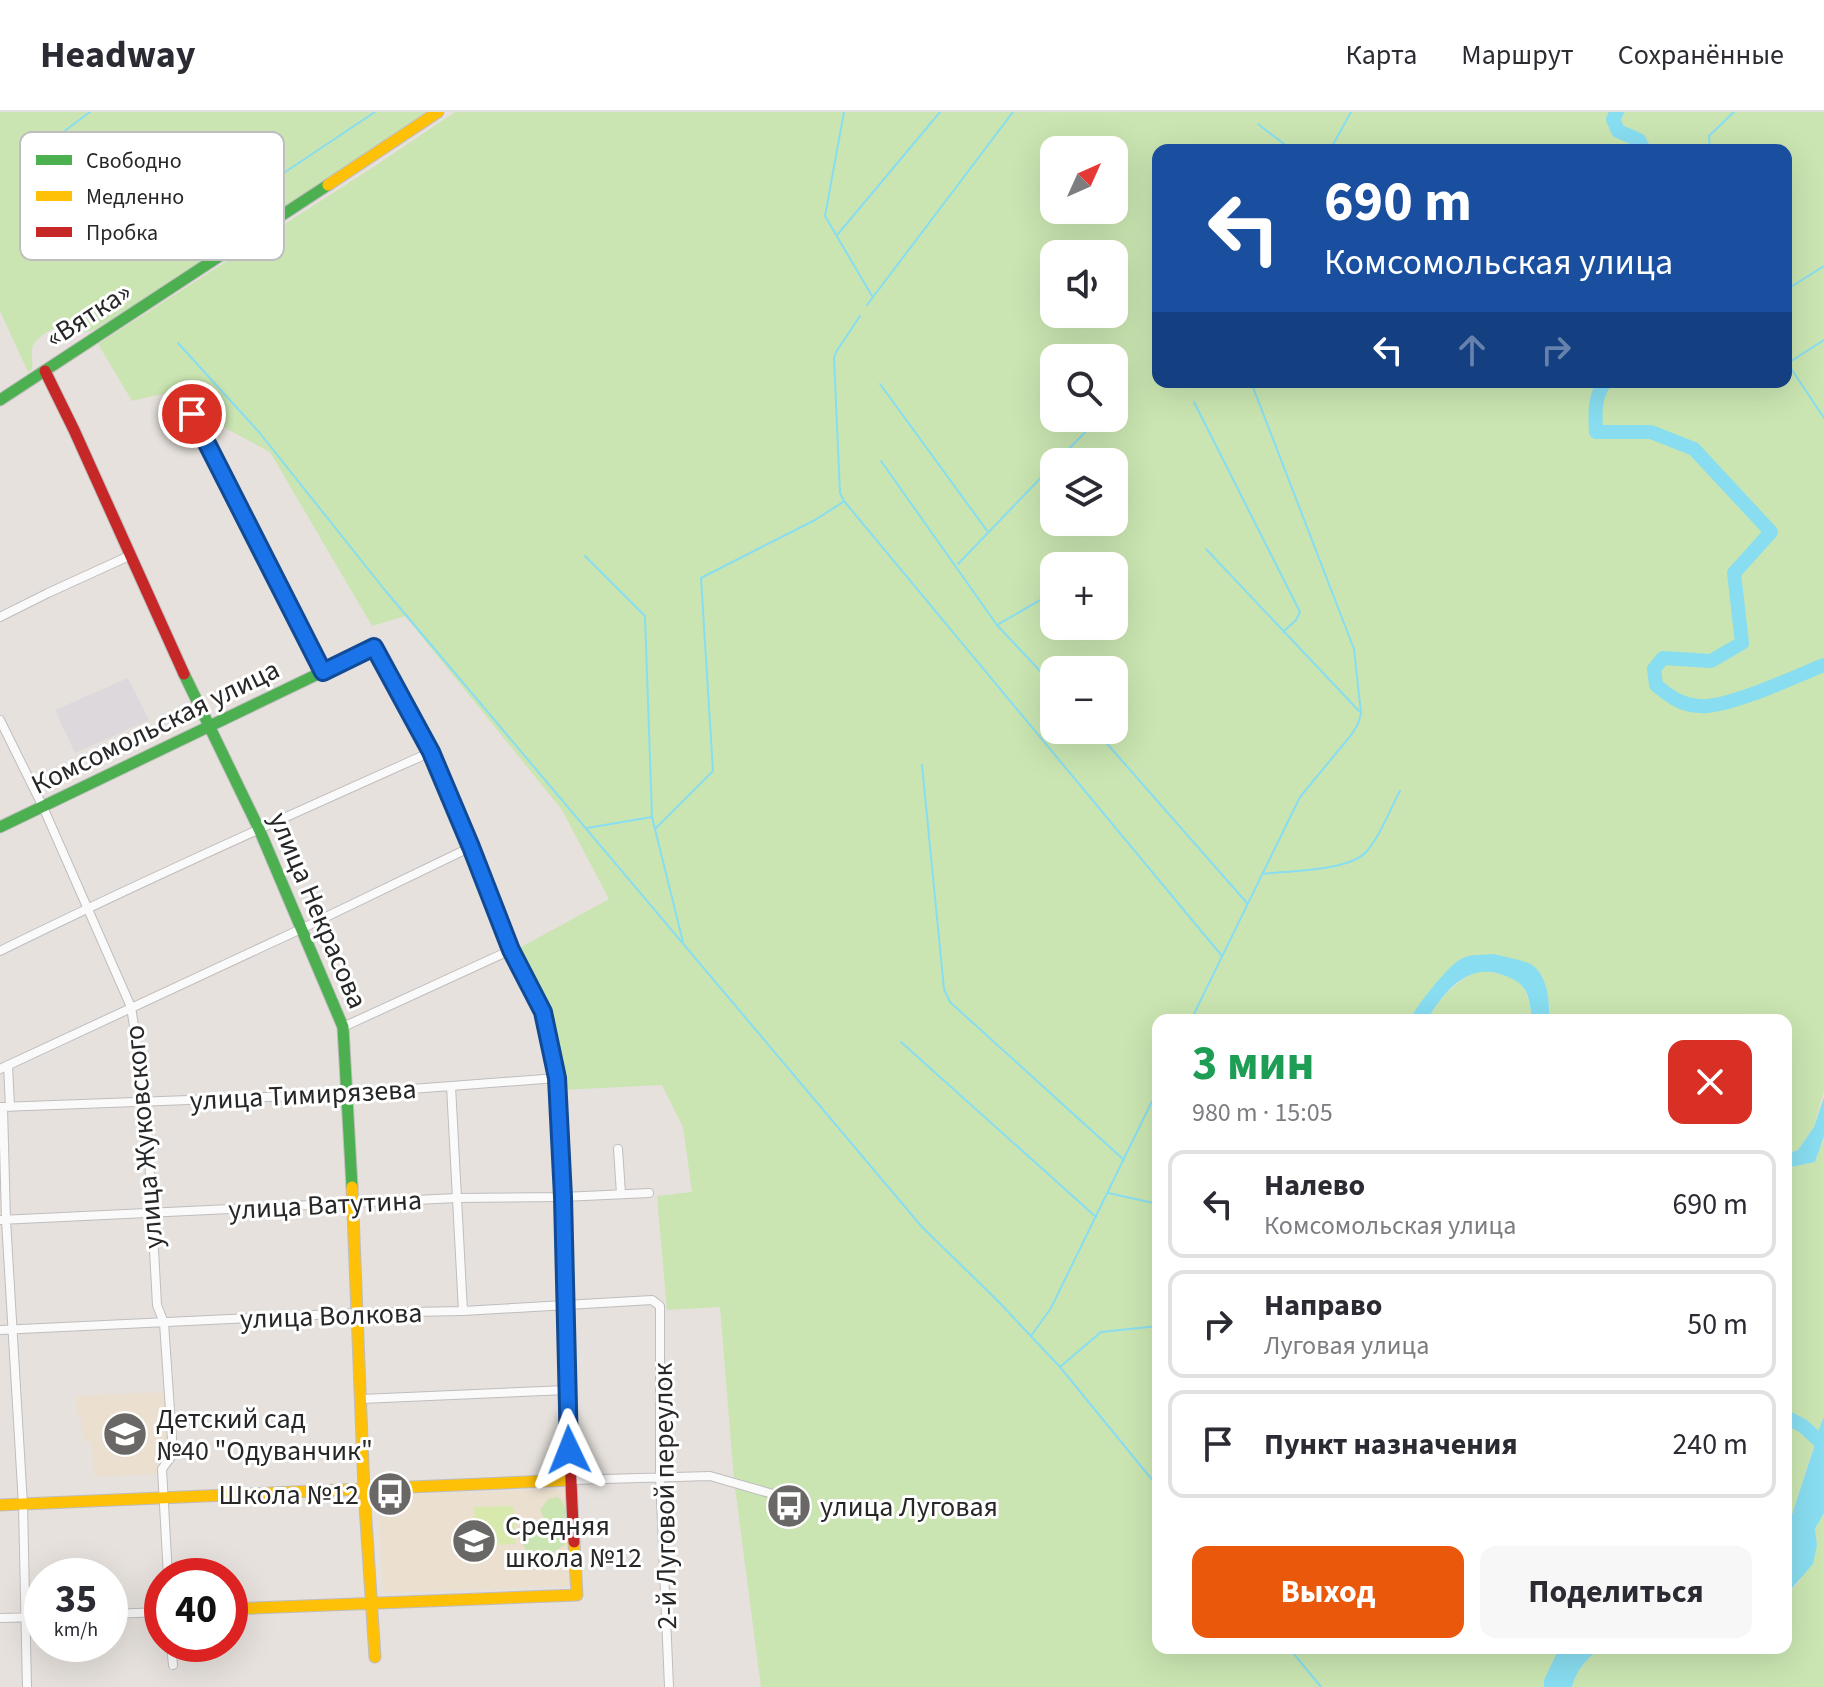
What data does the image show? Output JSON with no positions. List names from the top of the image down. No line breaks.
{"streets":{"street":["«Вятка»","Комсомольская улица","улица Некрасова","улица Тимирязева","улица Жуковского","улица Ватутина","улица Волкова","2-й Луговой переулок"]},"crossings":[["«Вятка»","улица Некрасова"],["Комсомольская улица","улица Некрасова"],["Комсомольская улица","улица Жуковского"],["улица Некрасова","улица Тимирязева"],["улица Некрасова","улица Ватутина"],["улица Некрасова","улица Волкова"],["улица Тимирязева","улица Жуковского"],["улица Жуковского","улица Ватутина"],["улица Жуковского","улица Волкова"],["улица Волкова","2-й Луговой переулок"]],"places":{"school or university":["Детский сад №40 \"Одуванчик\"","Средняя школа №12"],"bus stop":["Школа №12","улица Луговая"]},"legend":["Свободно","Медленно","Пробка"],"north":"top right","page":{"header":"Headway","nav":["Карта","Маршрут","Сохранённые"],"map_buttons":["+","−"],"turn":["690 m","Комсомольская улица"],"heading":["3 мин","980 m · 15:05"],"list":[{"name":"Налево","note":"Комсомольская улица","value":"690 m"},{"name":"Направо","note":"Луговая улица","value":"50 m"},{"name":"Пункт назначения","value":"240 m"}],"buttons":["Выход","Поделиться"],"speed":"35 km/h","limit":"40"}}
